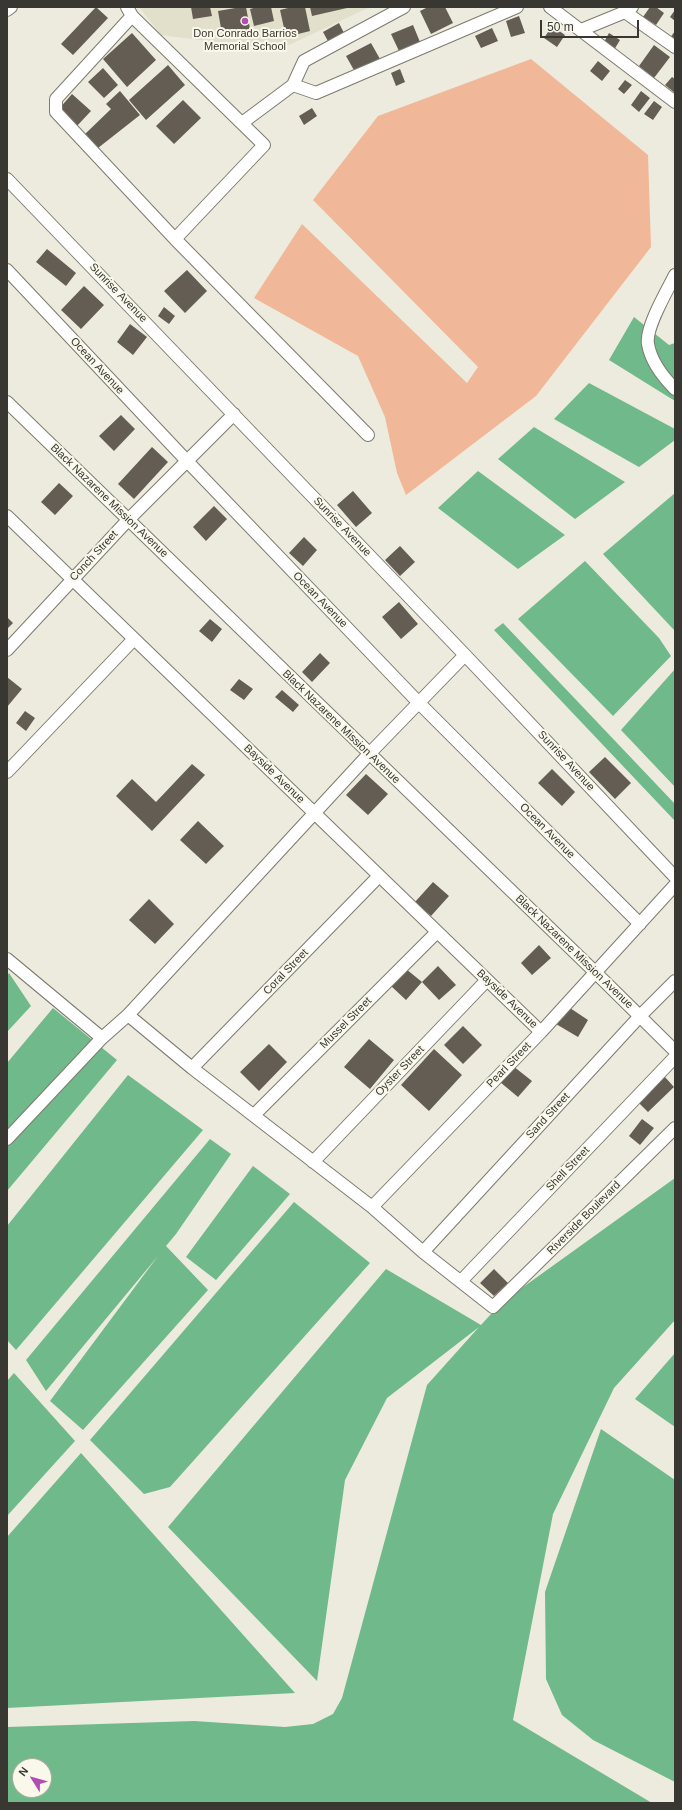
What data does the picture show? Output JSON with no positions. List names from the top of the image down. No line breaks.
{"streets":{"street":["Sunrise Avenue","Ocean Avenue","Black Nazarene Mission Avenue","Conch Street","Bayside Avenue","Coral Street","Mussel Street","Pearl Street","Oyster Street","Sand Street","Shell Street","Riverside Boulevard"]},"crossings":[["Sunrise Avenue","Conch Street"],["Ocean Avenue","Conch Street"],["Ocean Avenue","Pearl Street"],["Black Nazarene Mission Avenue","Conch Street"],["Black Nazarene Mission Avenue","Pearl Street"],["Black Nazarene Mission Avenue","Sand Street"],["Conch Street","Bayside Avenue"],["Bayside Avenue","Coral Street"],["Bayside Avenue","Mussel Street"],["Bayside Avenue","Pearl Street"],["Bayside Avenue","Oyster Street"],["Shell Street","Riverside Boulevard"]],"places":["Don Conrado Barrios Memorial School"],"scale_bar":"50 m","north":"top left"}
